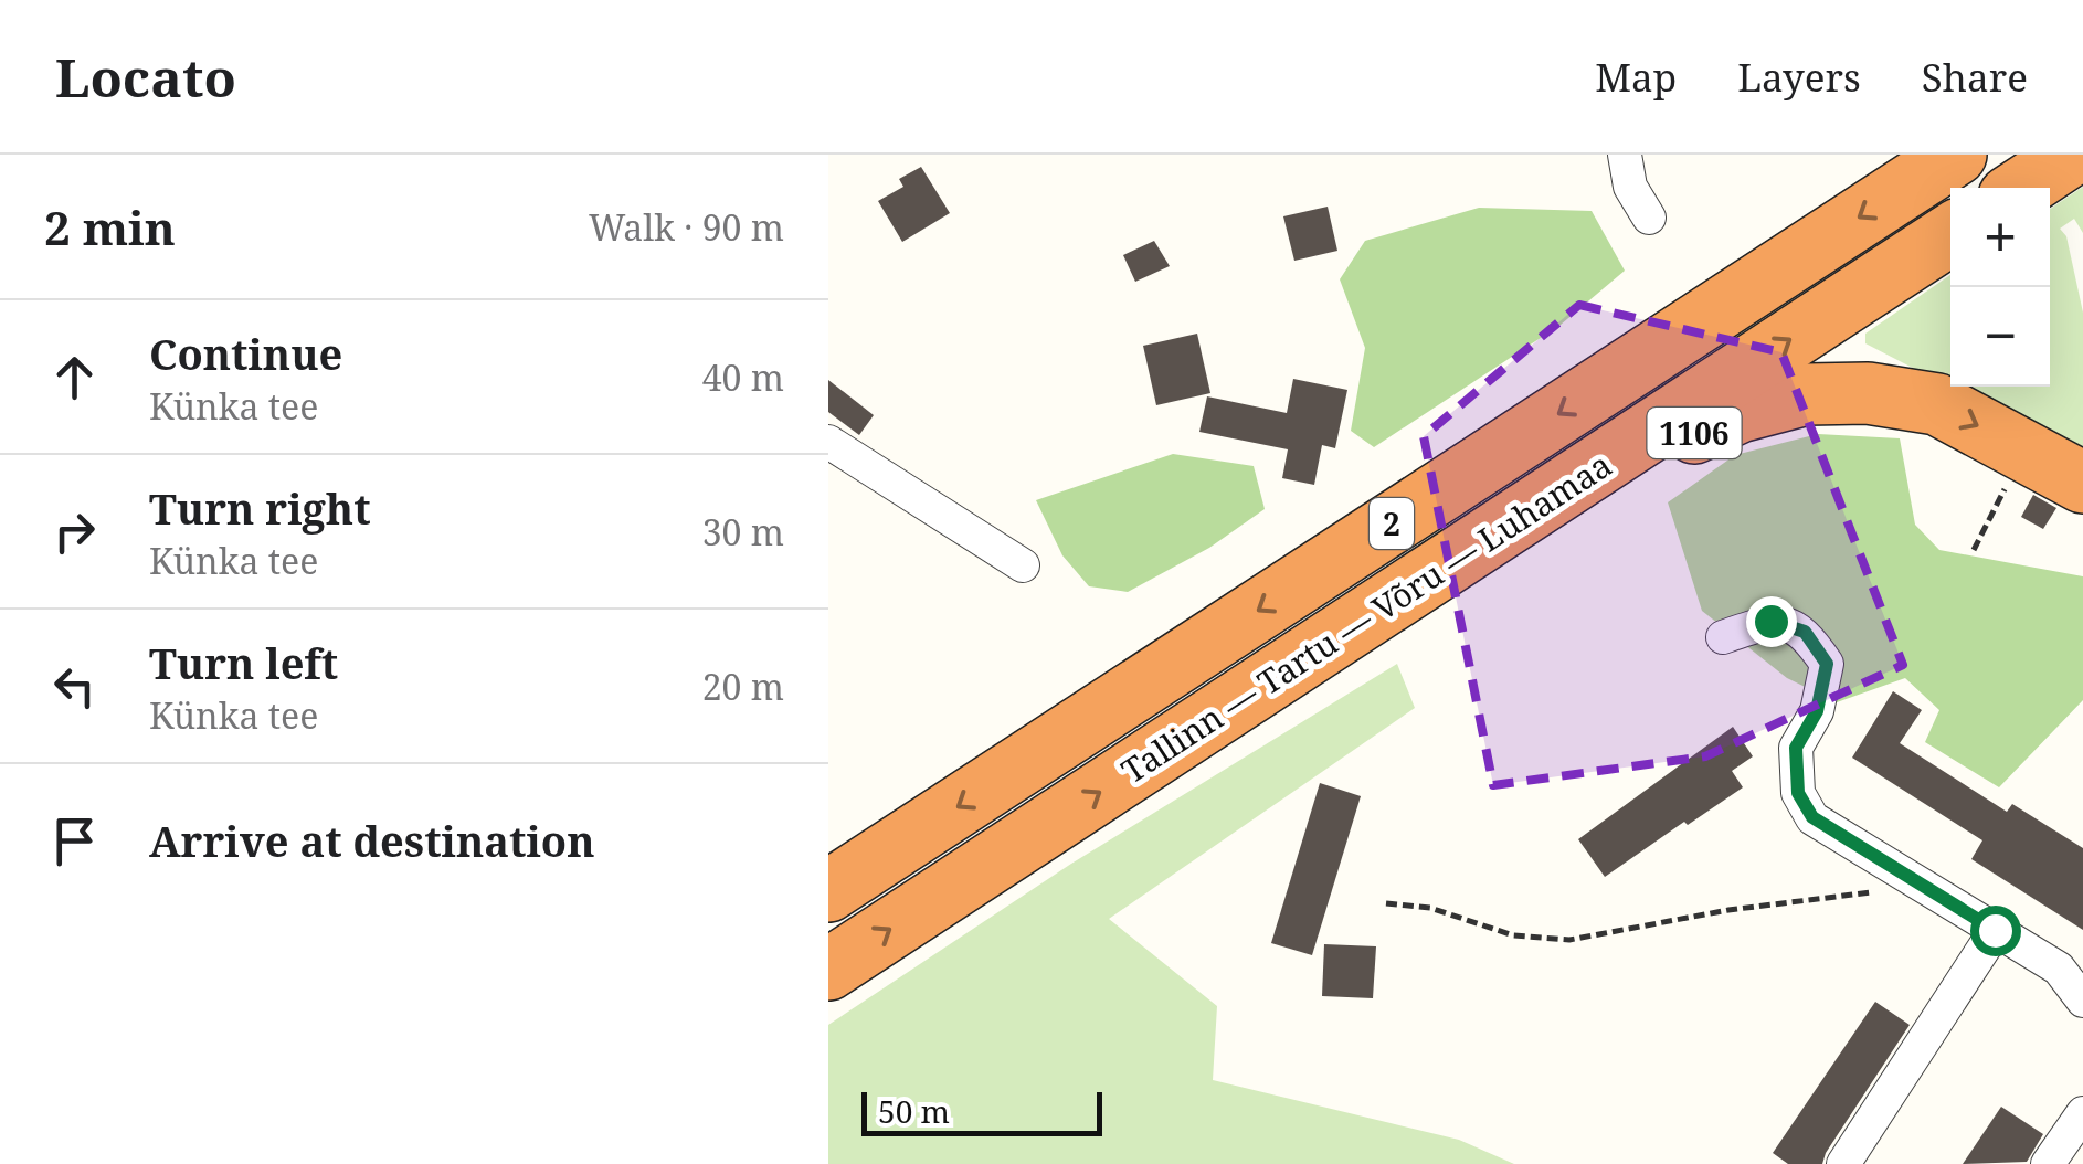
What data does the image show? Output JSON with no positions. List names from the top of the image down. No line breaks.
{"streets":{"highway":["1106","2","Tallinn — Tartu — Võru — Luhamaa"]},"crossings":[["1106","Tallinn — Tartu — Võru — Luhamaa"]],"scale_bar":"50 m","page":{"header":"Locato","nav":["Map","Layers","Share"],"heading":["2 min","Walk · 90 m"],"map_buttons":["+","−"],"list":[["Continue","Künka tee","40 m"],["Turn right","Künka tee","30 m"],["Turn left","Künka tee","20 m"],"Arrive at destination"],"scale":"50 m"}}
